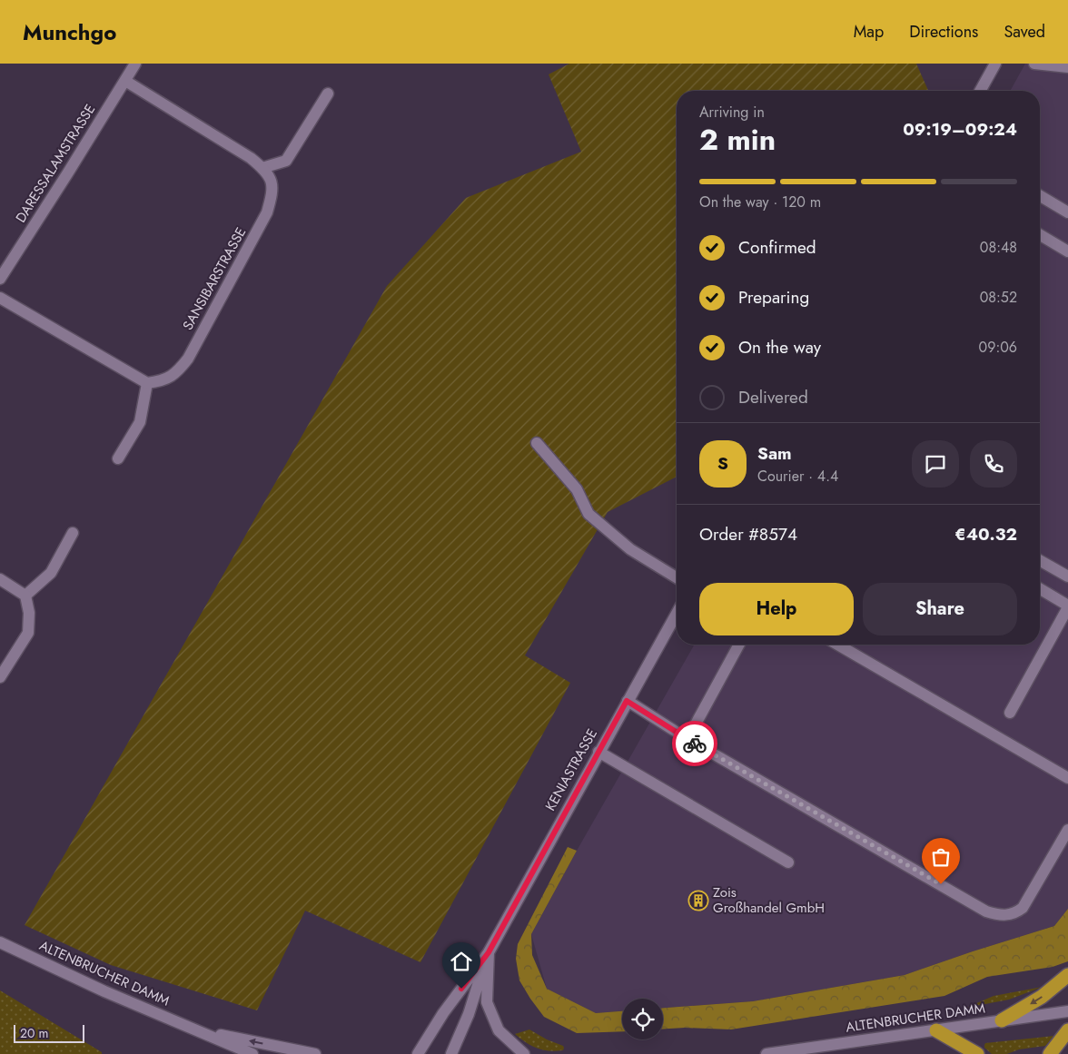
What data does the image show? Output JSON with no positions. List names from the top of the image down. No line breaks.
{"streets":{"street":["DARESSALAMSTRASSE","SANSIBARSTRASSE","KENIASTRASSE","ALTENBRUCHER DAMM"]},"crossings":[["DARESSALAMSTRASSE","SANSIBARSTRASSE"]],"places":{"building":["Zois Großhandel GmbH"]},"scale_bar":"20 m","page":{"header":"Munchgo","nav":["Map","Directions","Saved"],"heading":["2 min","Arriving in","09:19–09:24"],"panel":["Sam","Courier · 4.4","Order #8574","€40.32"],"bar":"On the way · 120 m","list":[["Confirmed","08:48"],["Preparing","08:52"],["On the way","09:06"],"Delivered"],"round":"S","buttons":["Help","Share"],"scale":"20 m"}}
